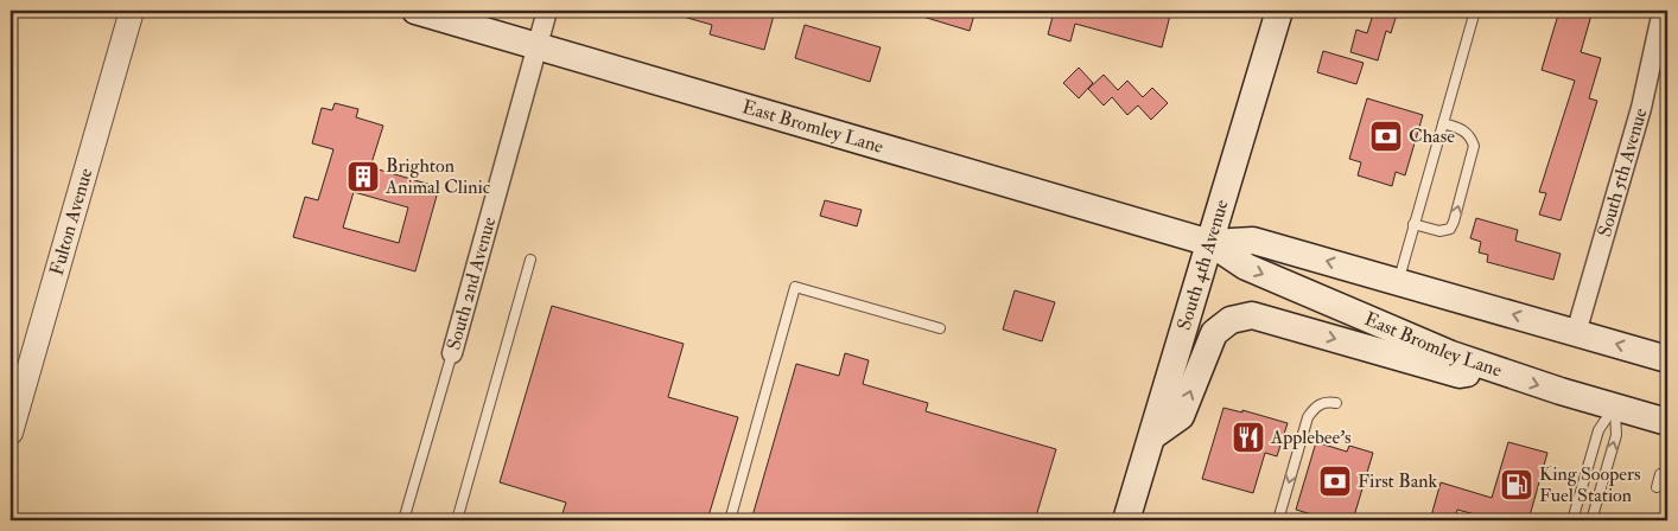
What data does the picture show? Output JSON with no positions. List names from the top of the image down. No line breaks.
{"streets":{"main road":["East Bromley Lane","South 4th Avenue"],"street":["South 5th Avenue","Fulton Avenue","South 2nd Avenue"]},"crossings":[["East Bromley Lane","South 5th Avenue"],["East Bromley Lane","South 4th Avenue"],["East Bromley Lane","South 2nd Avenue"]],"places":{"bank":["Chase","First Bank"],"building":["Brighton Animal Clinic"],"restaurant":["Applebee's"],"fuel station":["King Soopers Fuel Station"]}}
